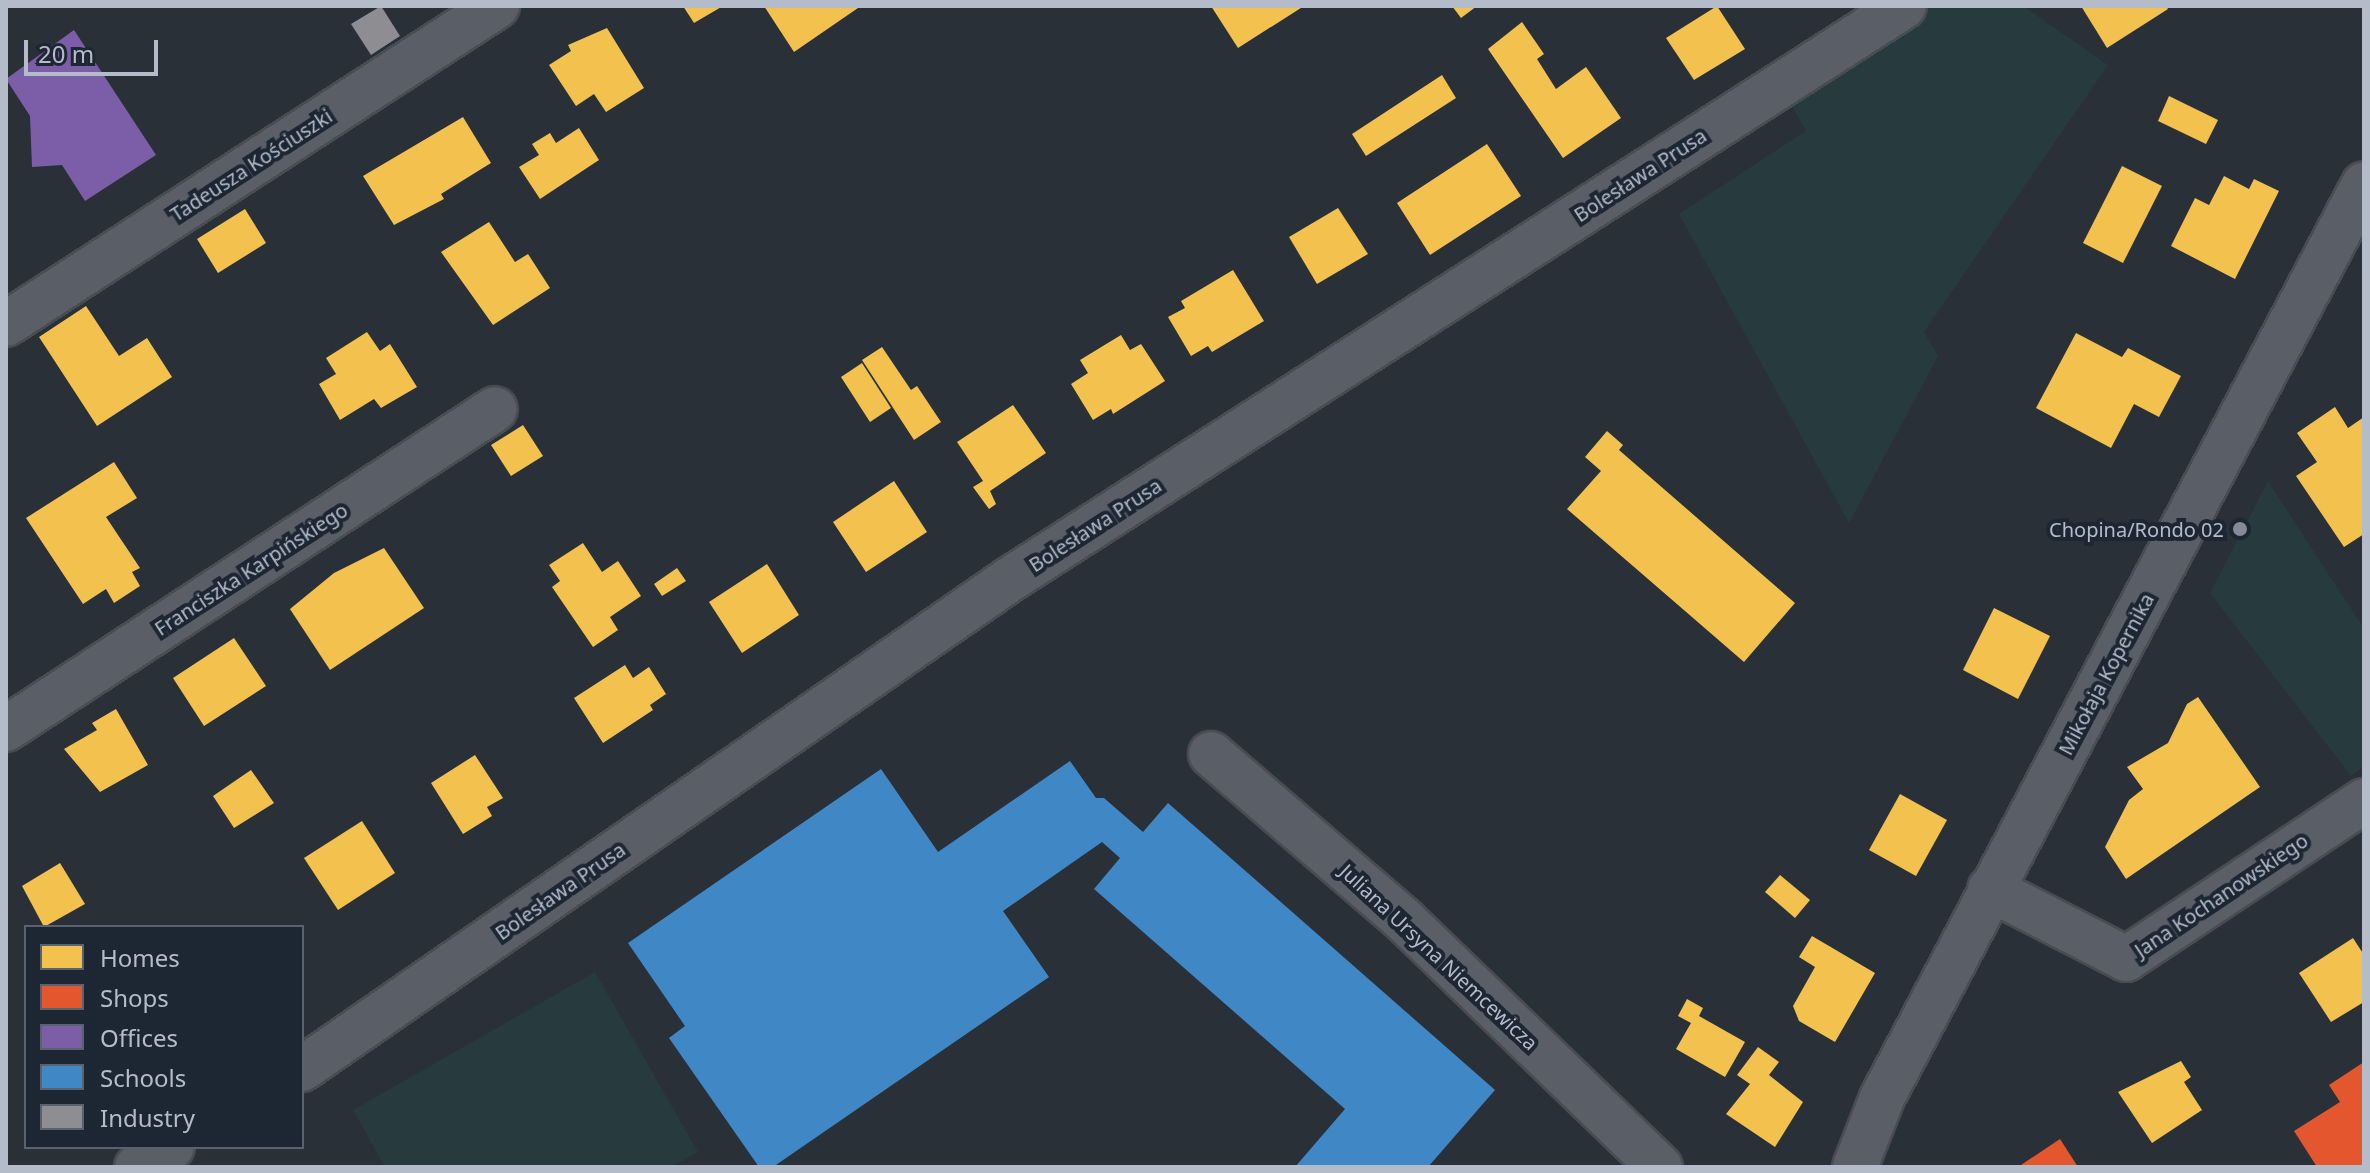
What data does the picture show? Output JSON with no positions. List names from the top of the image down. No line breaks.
{"streets":{"street":["Tadeusza Kościuszki","Bolesława Prusa","Franciszka Karpińskiego","Mikołaja Kopernika","Jana Kochanowskiego","Juliana Ursyna Niemcewicza"]},"crossings":[["Mikołaja Kopernika","Jana Kochanowskiego"]],"places":["Chopina/Rondo 02"],"legend":["Homes","Shops","Offices","Schools","Industry"],"scale_bar":"20 m"}
